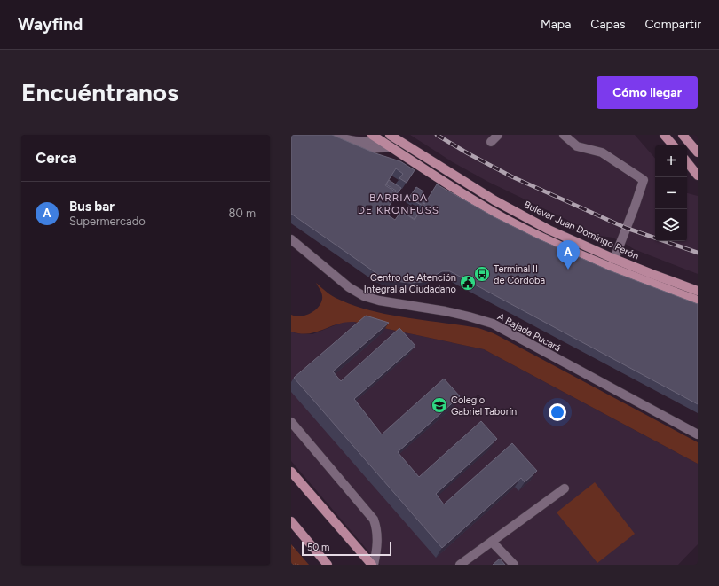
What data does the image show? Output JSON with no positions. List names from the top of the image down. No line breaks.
{"streets":{"main road":["Bulevar Juan Domingo Perón"],"lane":["A Bajada Pucará"]},"districts":["BARRIADA DE KRONFUSS"],"places":{"bus stop":["Terminal II de Córdoba"],"public building":["Centro de Atención Integral al Ciudadano"],"school or university":["Colegio Gabriel Taborín"]},"scale_bar":"50 m","page":{"header":"Wayfind","nav":["Mapa","Capas","Compartir"],"buttons":"Cómo llegar","title":"Encuéntranos","heading":"Cerca","map_buttons":["+","−"],"list":[{"mark":"A","name":"Bus bar","note":"Supermercado","value":"80 m"}],"pins":"A","scale":"50 m"}}
